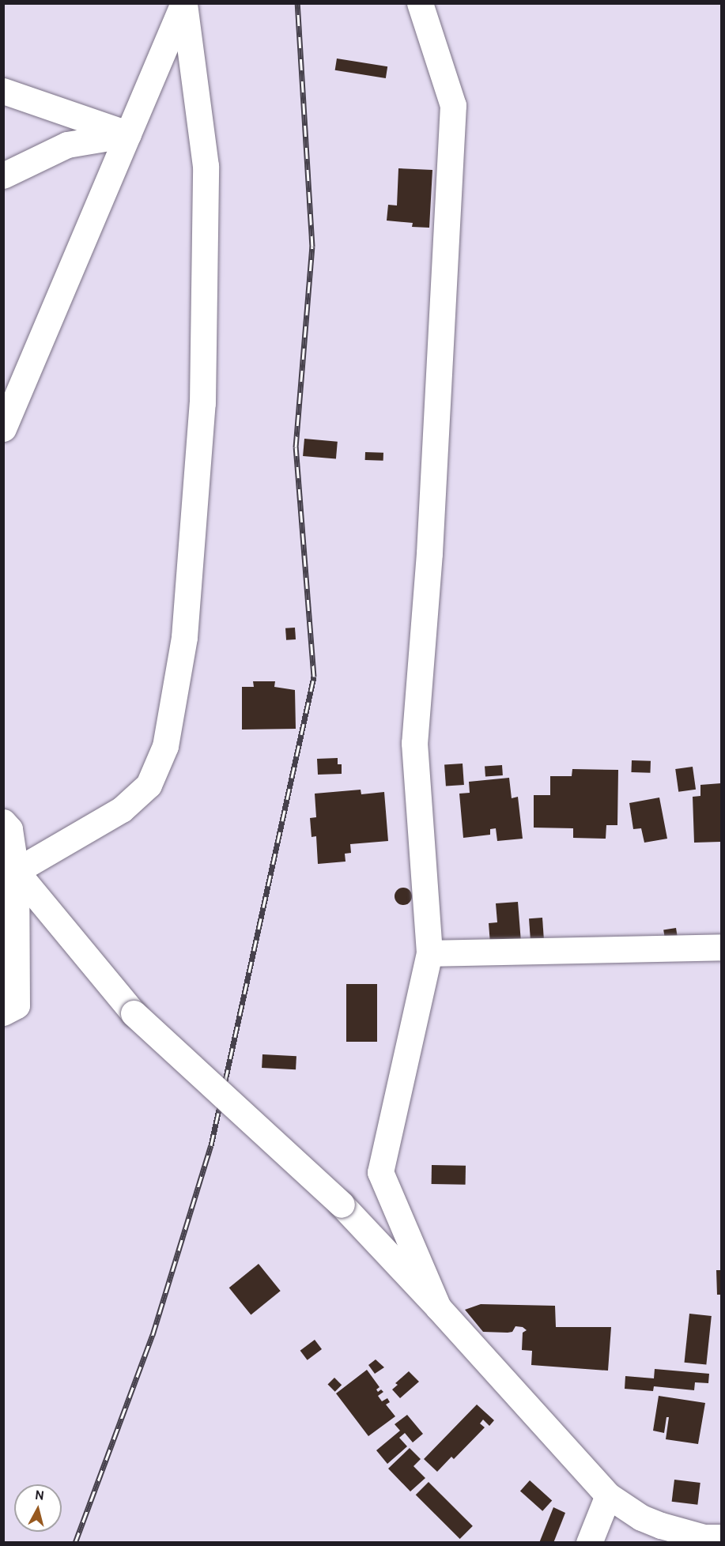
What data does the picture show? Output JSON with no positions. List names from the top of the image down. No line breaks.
{"north":"top"}
